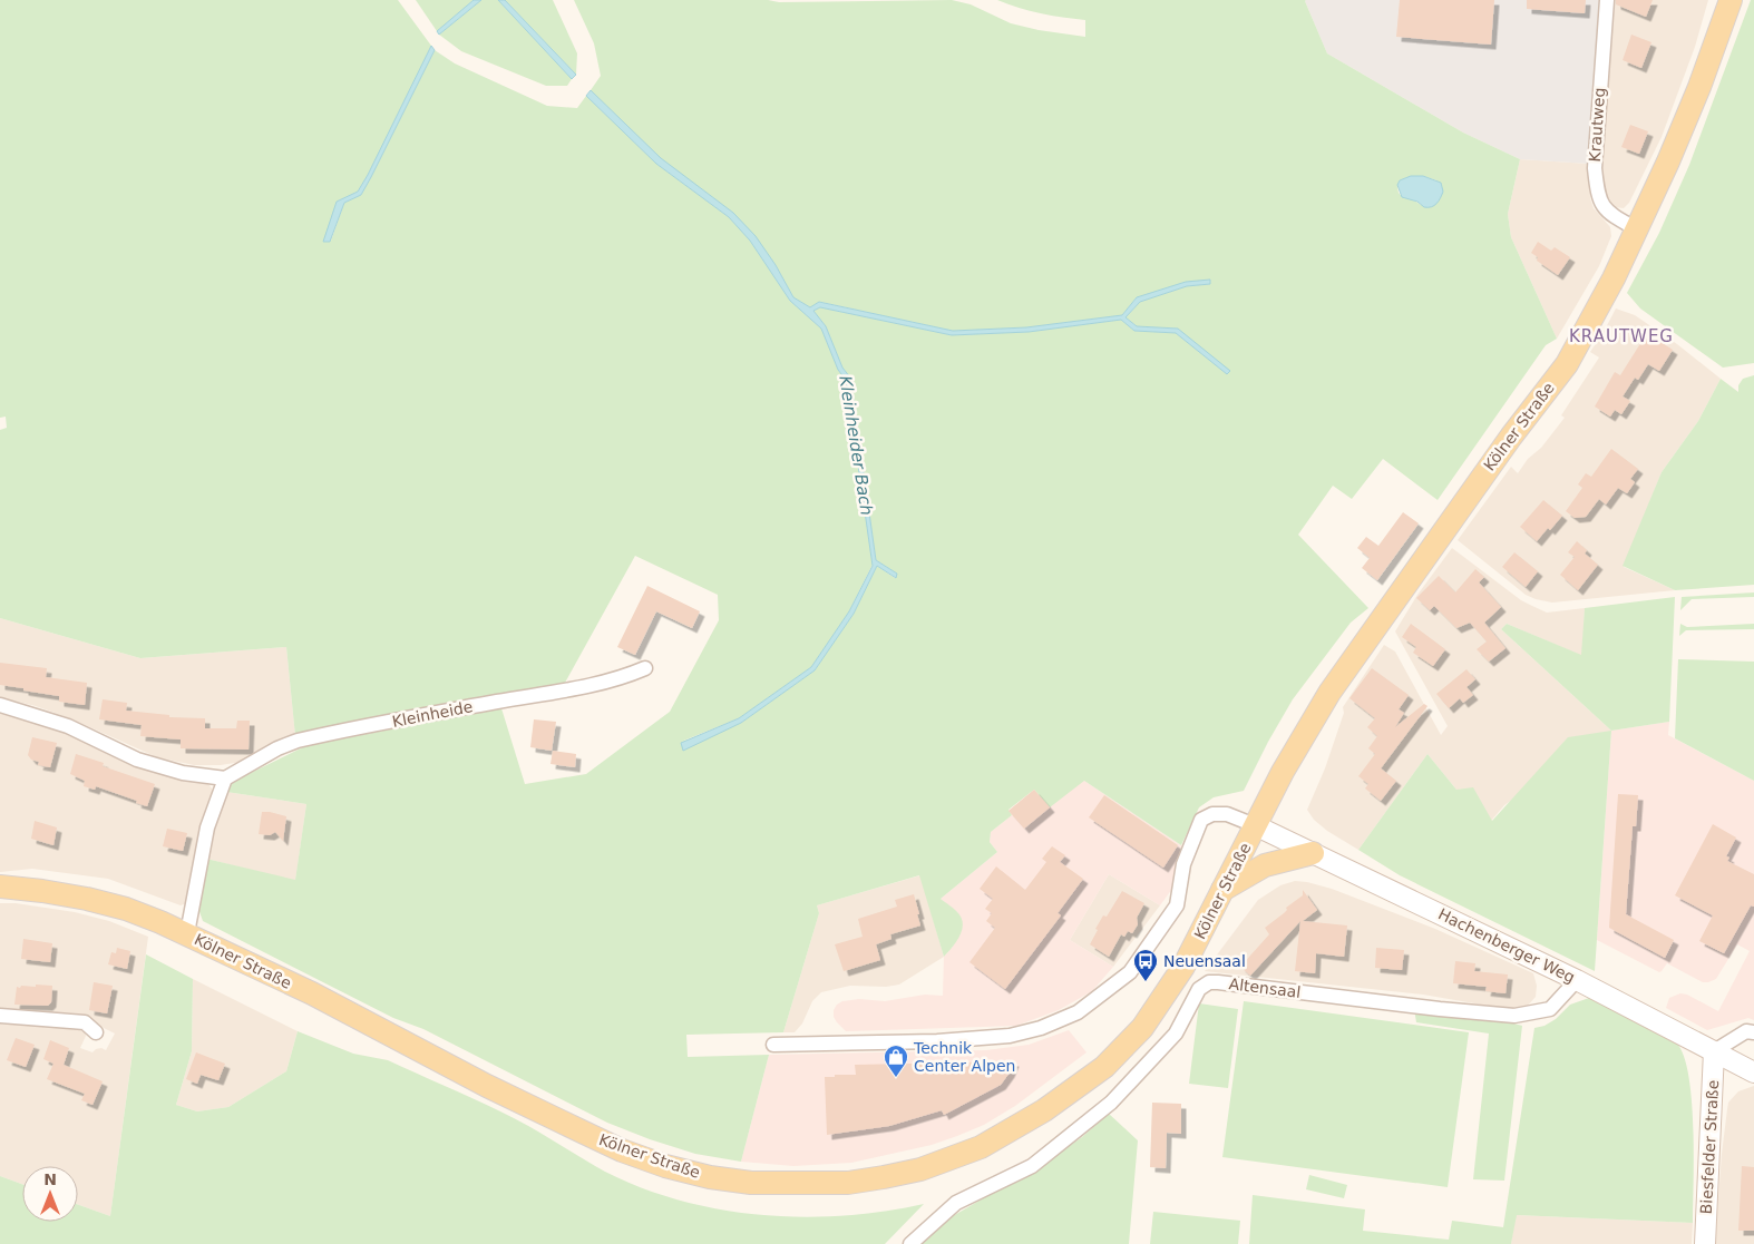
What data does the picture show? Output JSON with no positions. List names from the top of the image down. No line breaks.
{"streets":{"main road":["Kölner Straße"],"street":["Krautweg","Kleinheide","Hachenberger Weg","Altensaal","Biesfelder Straße"]},"crossings":[["Krautweg","Kölner Straße"],["Kölner Straße","Hachenberger Weg"],["Hachenberger Weg","Altensaal"],["Hachenberger Weg","Biesfelder Straße"]],"districts":["KRAUTWEG"],"water":["Kleinheider Bach"],"places":{"bus stop":["Neuensaal"],"shop":["Technik Center Alpen"]},"north":"top"}
